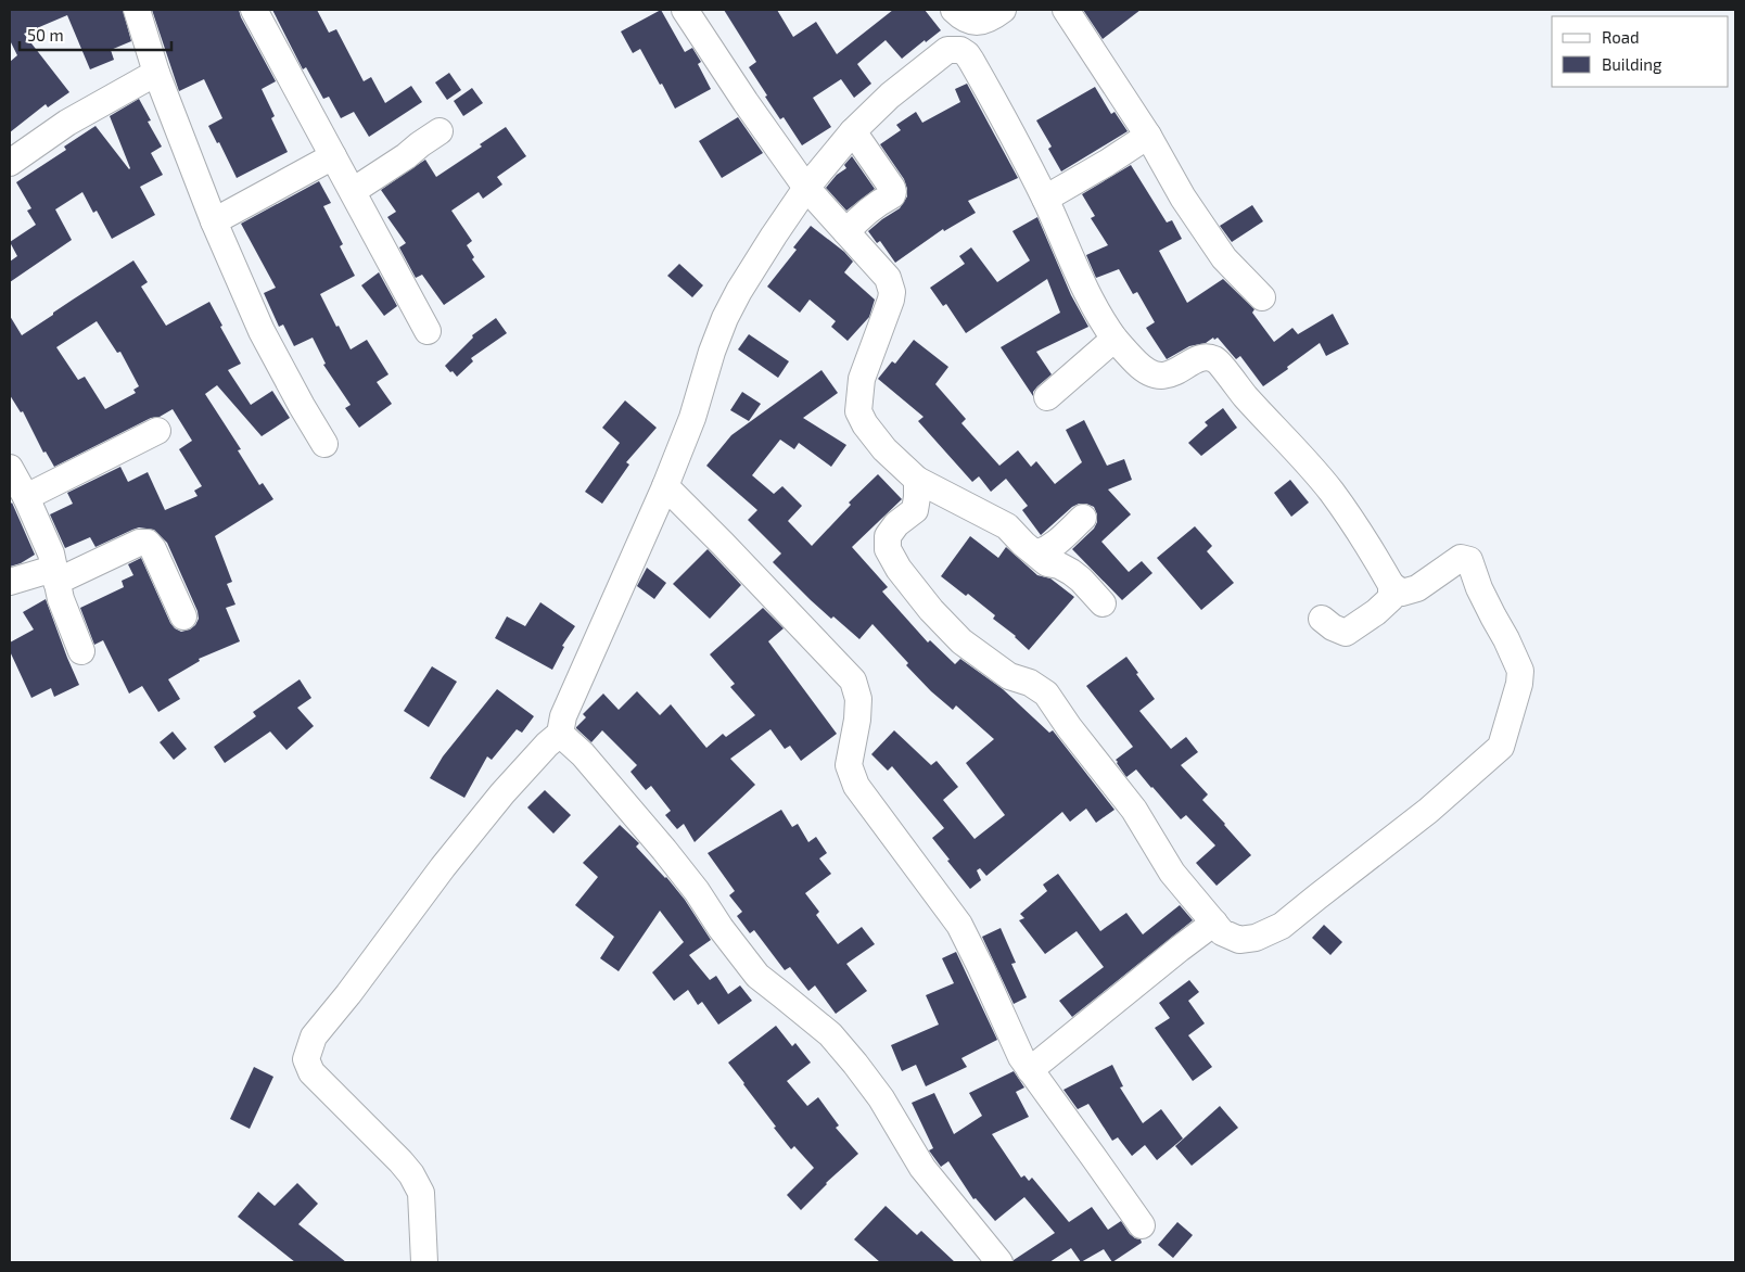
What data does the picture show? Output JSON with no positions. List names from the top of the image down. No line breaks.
{"legend":["Road","Building"],"scale_bar":"50 m"}
